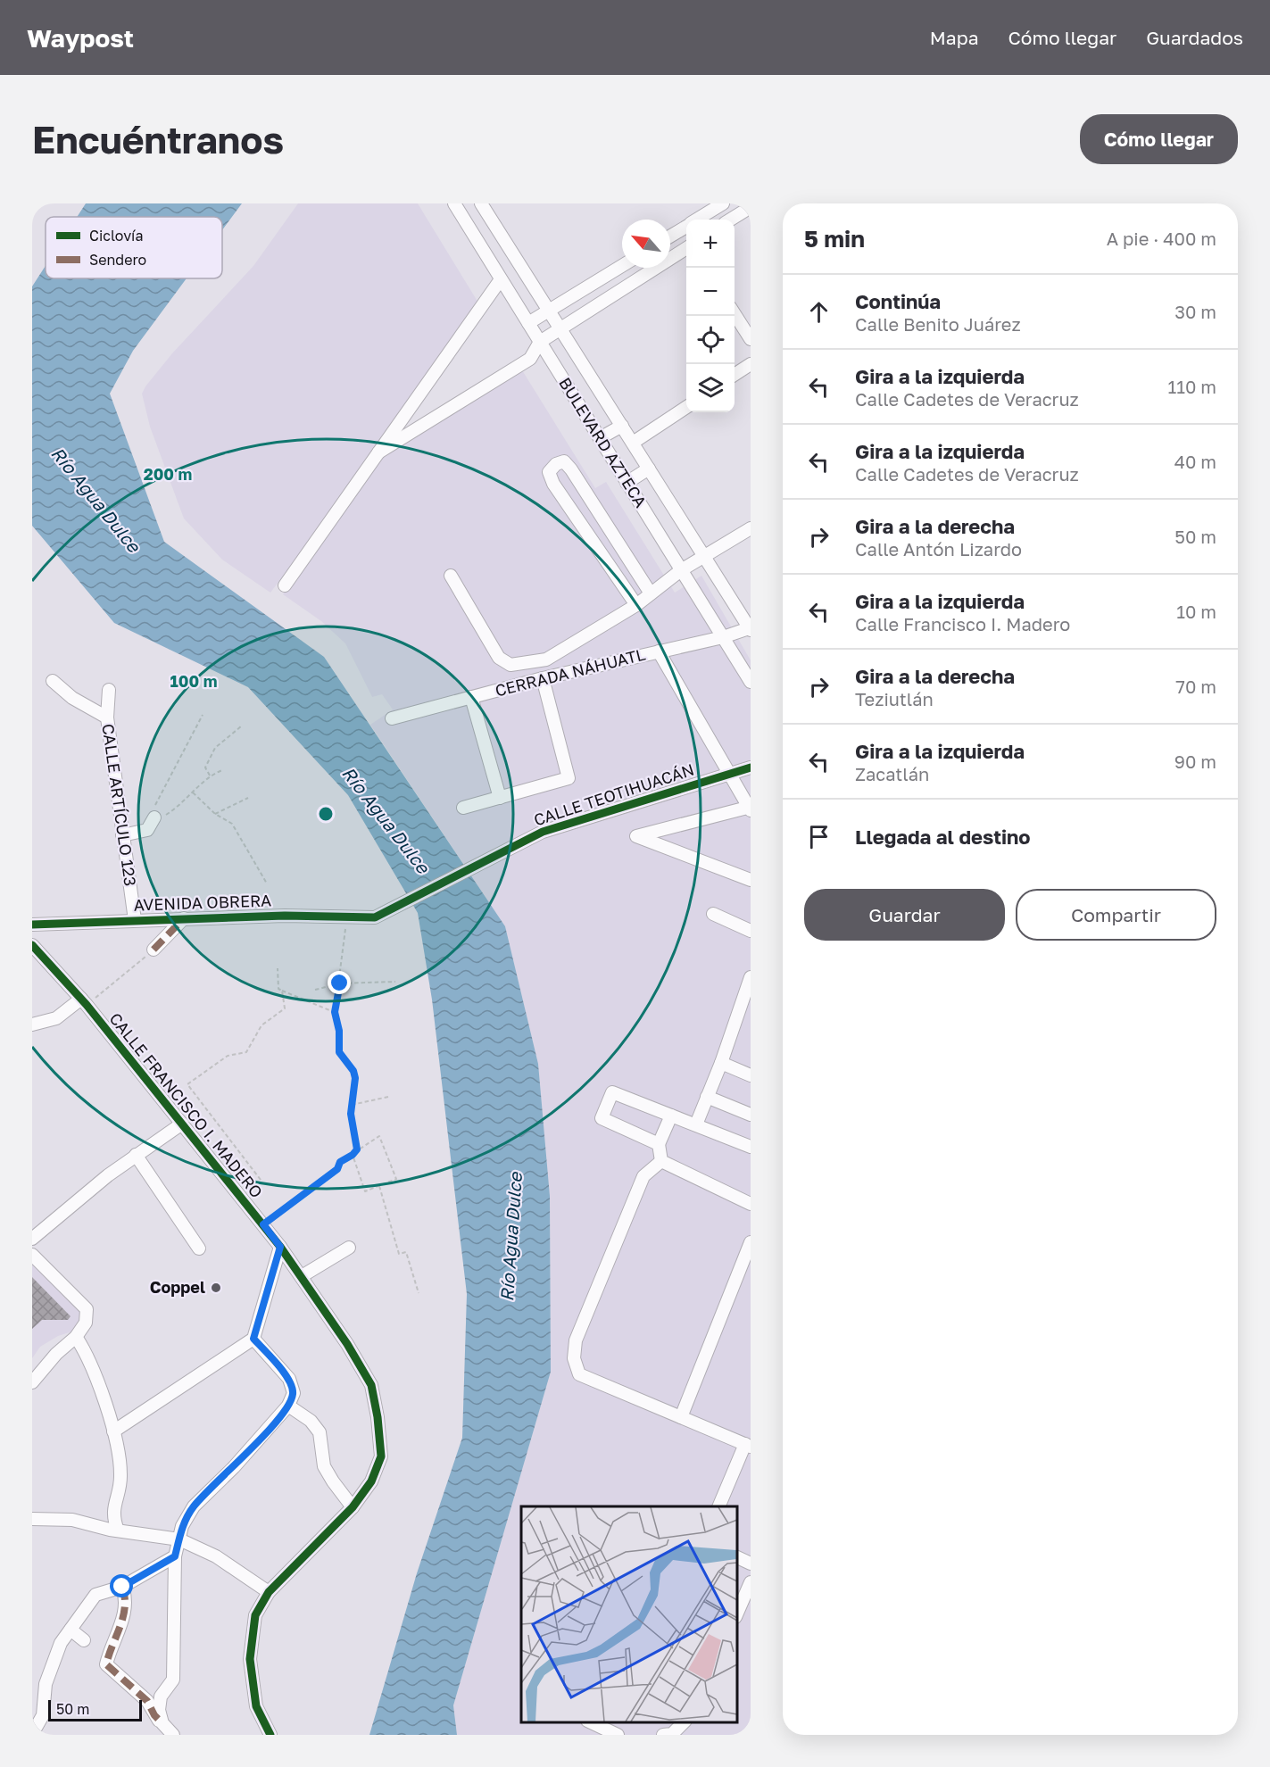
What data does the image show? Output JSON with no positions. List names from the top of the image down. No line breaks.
{"streets":{"street":["BULEVARD AZTECA","CERRADA NÁHUATL","CALLE TEOTIHUACÁN","CALLE ARTÍCULO 123","AVENIDA OBRERA","CALLE FRANCISCO I. MADERO"]},"crossings":[["BULEVARD AZTECA","CERRADA NÁHUATL"],["CALLE TEOTIHUACÁN","AVENIDA OBRERA"],["CALLE ARTÍCULO 123","AVENIDA OBRERA"]],"water":["Río Agua Dulce"],"places":["Coppel"],"legend":["Ciclovía","Sendero"],"scale_bar":"50 m","north":"top left","page":{"header":"Waypost","nav":["Mapa","Cómo llegar","Guardados"],"buttons":["Cómo llegar",["Guardar","Compartir"]],"title":"Encuéntranos","heading":["5 min","A pie · 400 m"],"map_buttons":["+","−"],"list":[["Continúa","Calle Benito Juárez","30 m"],["Gira a la izquierda","Calle Cadetes de Veracruz","110 m"],["Gira a la izquierda","Calle Cadetes de Veracruz","40 m"],["Gira a la derecha","Calle Antón Lizardo","50 m"],["Gira a la izquierda","Calle Francisco I. Madero","10 m"],["Gira a la derecha","Teziutlán","70 m"],["Gira a la izquierda","Zacatlán","90 m"],"Llegada al destino"],"scale":"50 m"},"rings":["200 m","100 m"]}
